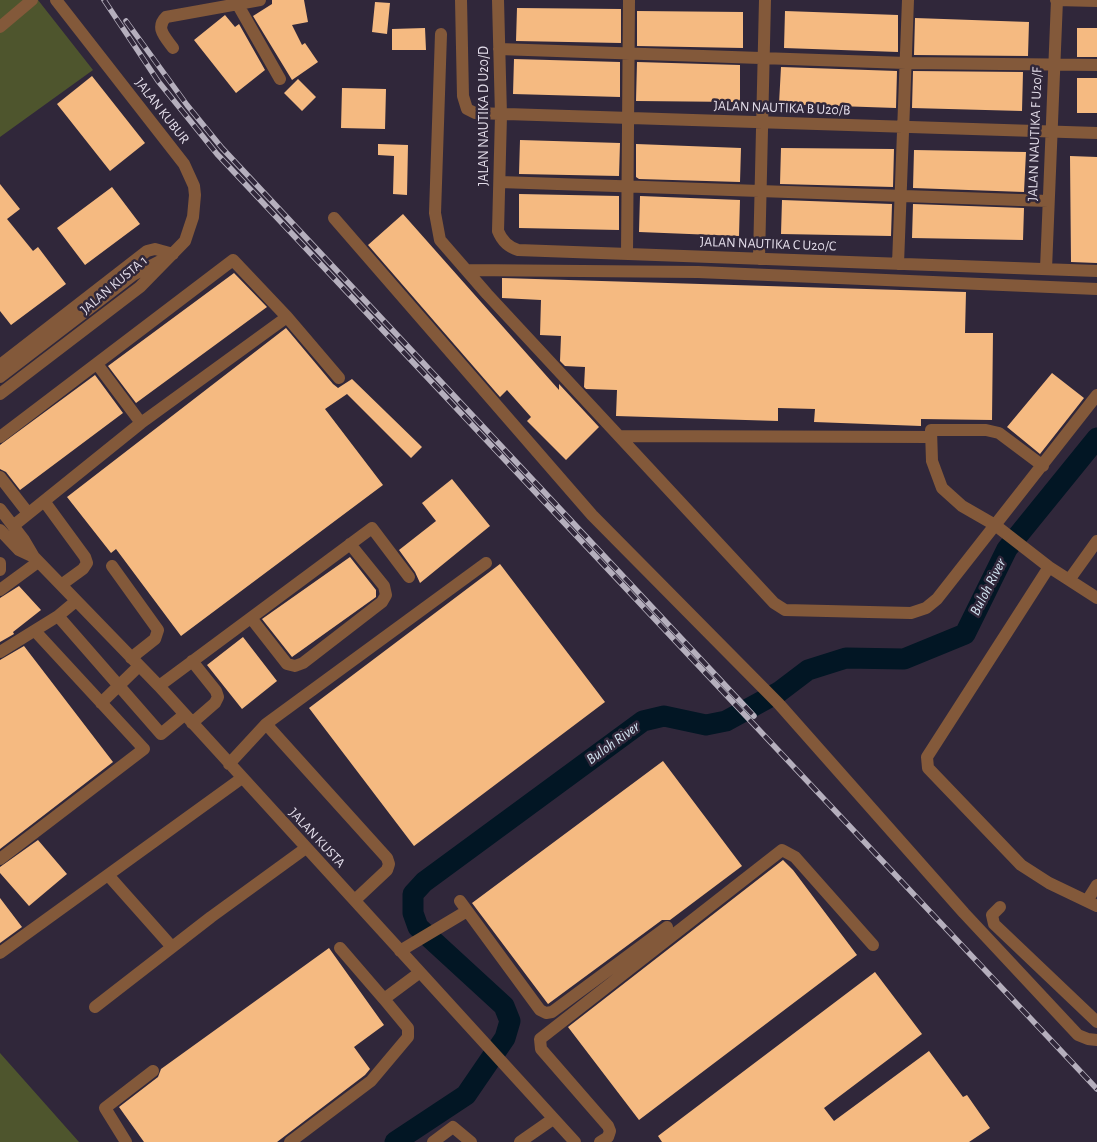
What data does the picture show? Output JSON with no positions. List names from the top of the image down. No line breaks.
{"streets":{"street":["JALAN NAUTIKA B U20/B","JALAN KUBUR","JALAN NAUTIKA D U20/D","JALAN NAUTIKA F U20/F","JALAN NAUTIKA C U20/C","JALAN KUSTA 1","JALAN KUSTA"]},"crossings":[["JALAN NAUTIKA B U20/B","JALAN NAUTIKA D U20/D"],["JALAN NAUTIKA B U20/B","JALAN NAUTIKA F U20/F"],["JALAN KUBUR","JALAN KUSTA 1"],["JALAN NAUTIKA D U20/D","JALAN NAUTIKA C U20/C"],["JALAN NAUTIKA F U20/F","JALAN NAUTIKA C U20/C"]],"water":["Buloh River"]}
